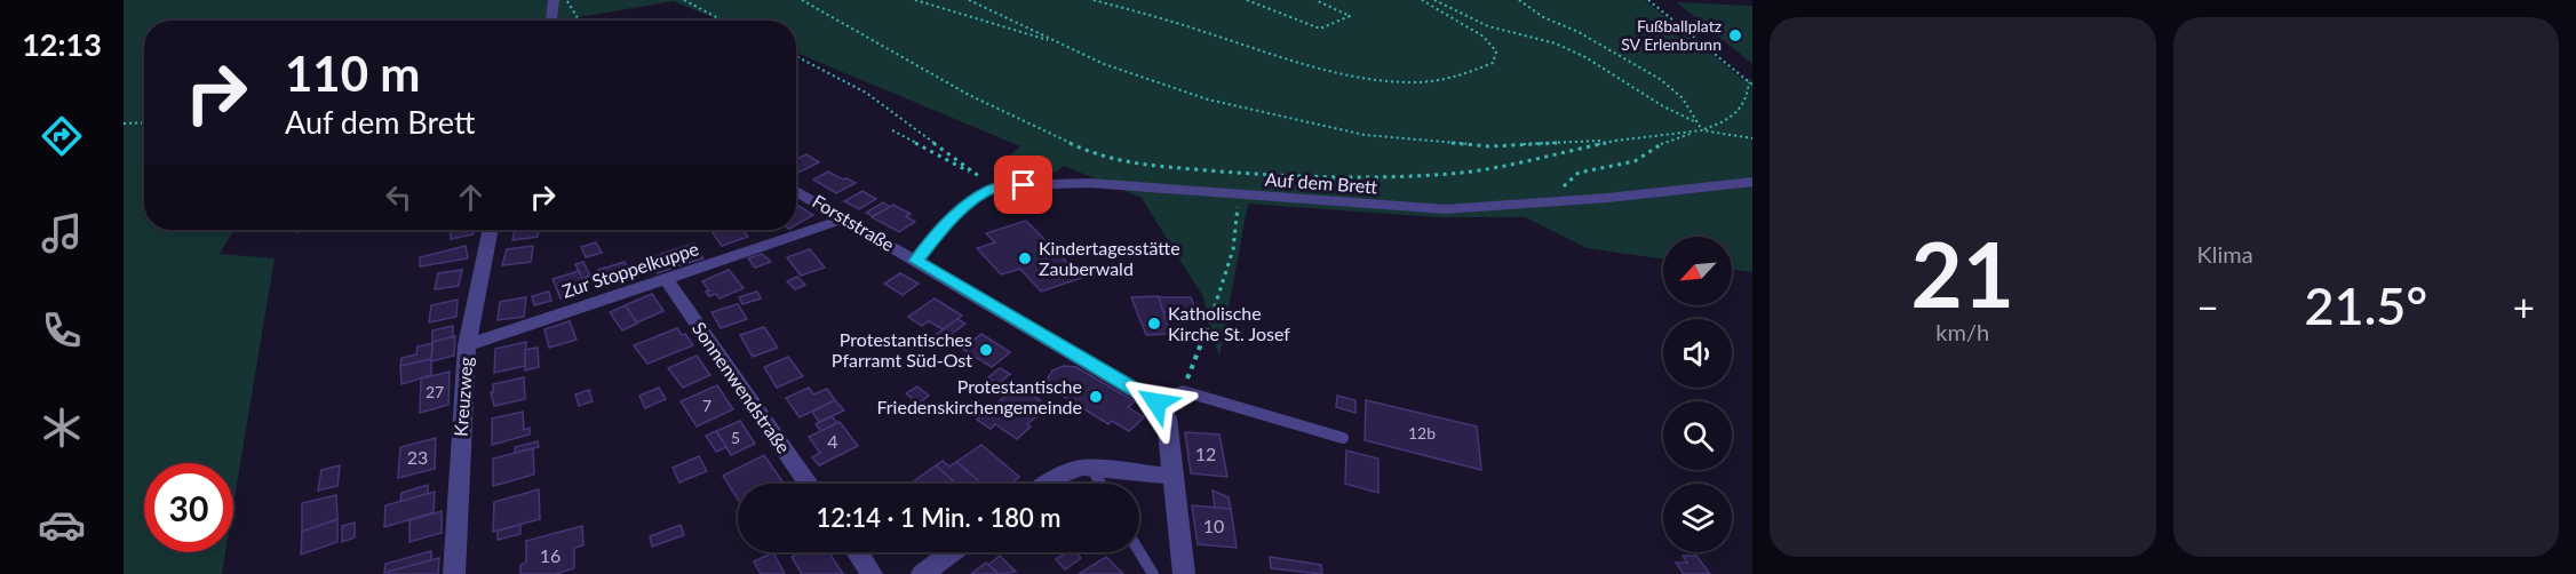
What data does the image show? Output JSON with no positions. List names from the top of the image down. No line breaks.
{"streets":{"street":["Forststraße","Zur Stoppelkuppe","Sonnenwendstraße","Kreuzweg"],"lane":["Auf dem Brett"]},"crossings":[["Forststraße","Zur Stoppelkuppe"],["Zur Stoppelkuppe","Sonnenwendstraße"],["Zur Stoppelkuppe","Kreuzweg"]],"places":["Fußballplatz SV Erlenbrunn","Kindertagesstätte Zauberwald","Katholische Kirche St. Josef","Protestantisches Pfarramt Süd-Ost","Protestantische Friedenskirchengemeinde"],"house_numbers":["27","7","12b","5","4","12","23","10","16"],"north":"bottom left","page":{"tabs":"12:13","tile":[["21","km/h"],"Klima"],"turn":["110 m","Auf dem Brett"],"heat":["−","21.5°","+"],"limit":"30","trip":"12:14 · 1 Min. · 180 m"}}
